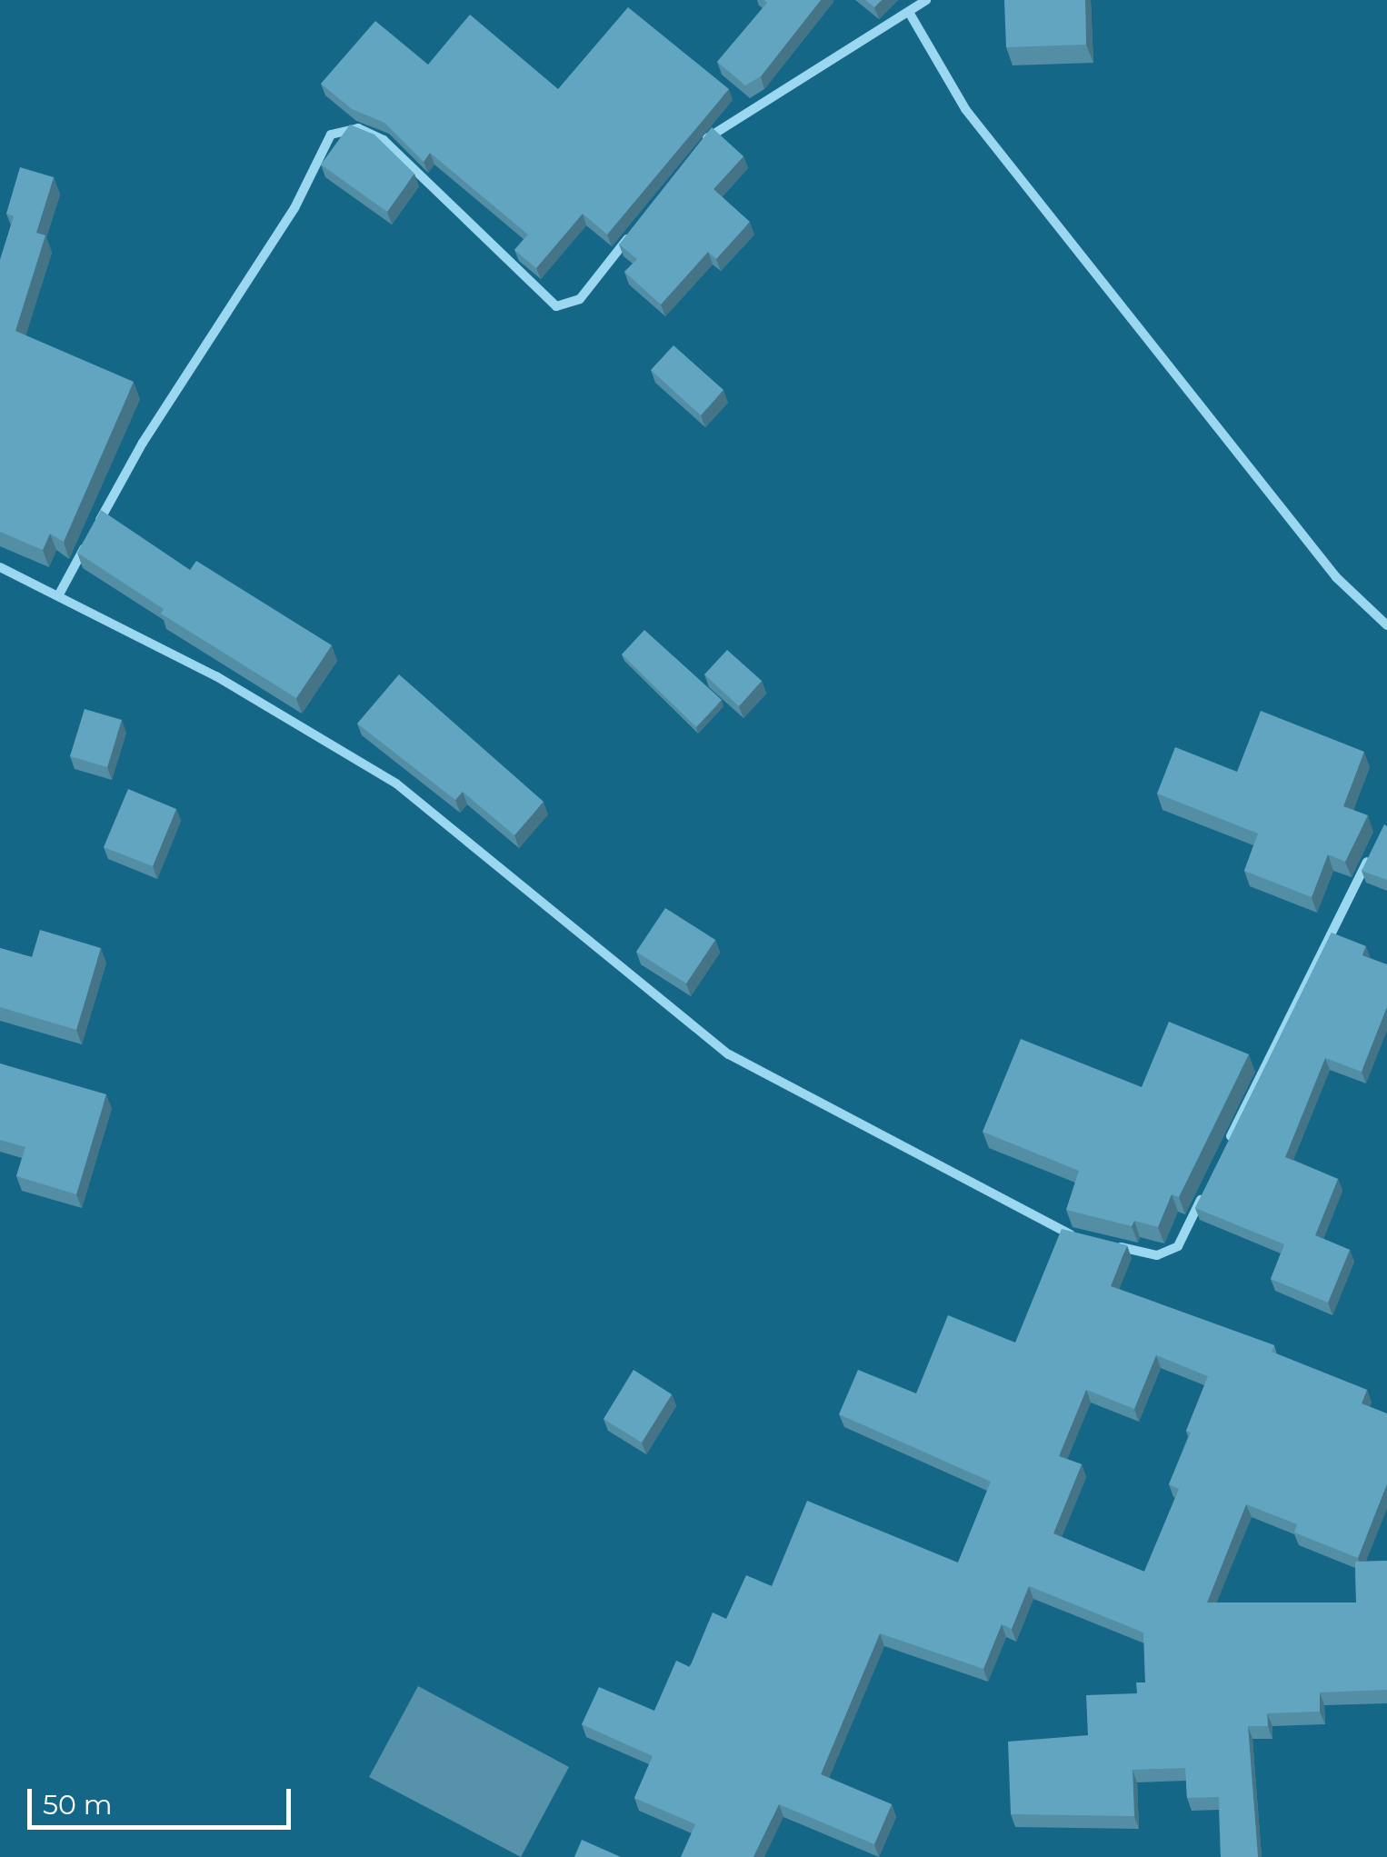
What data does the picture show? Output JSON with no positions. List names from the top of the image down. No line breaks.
{"scale_bar":"50 m"}
